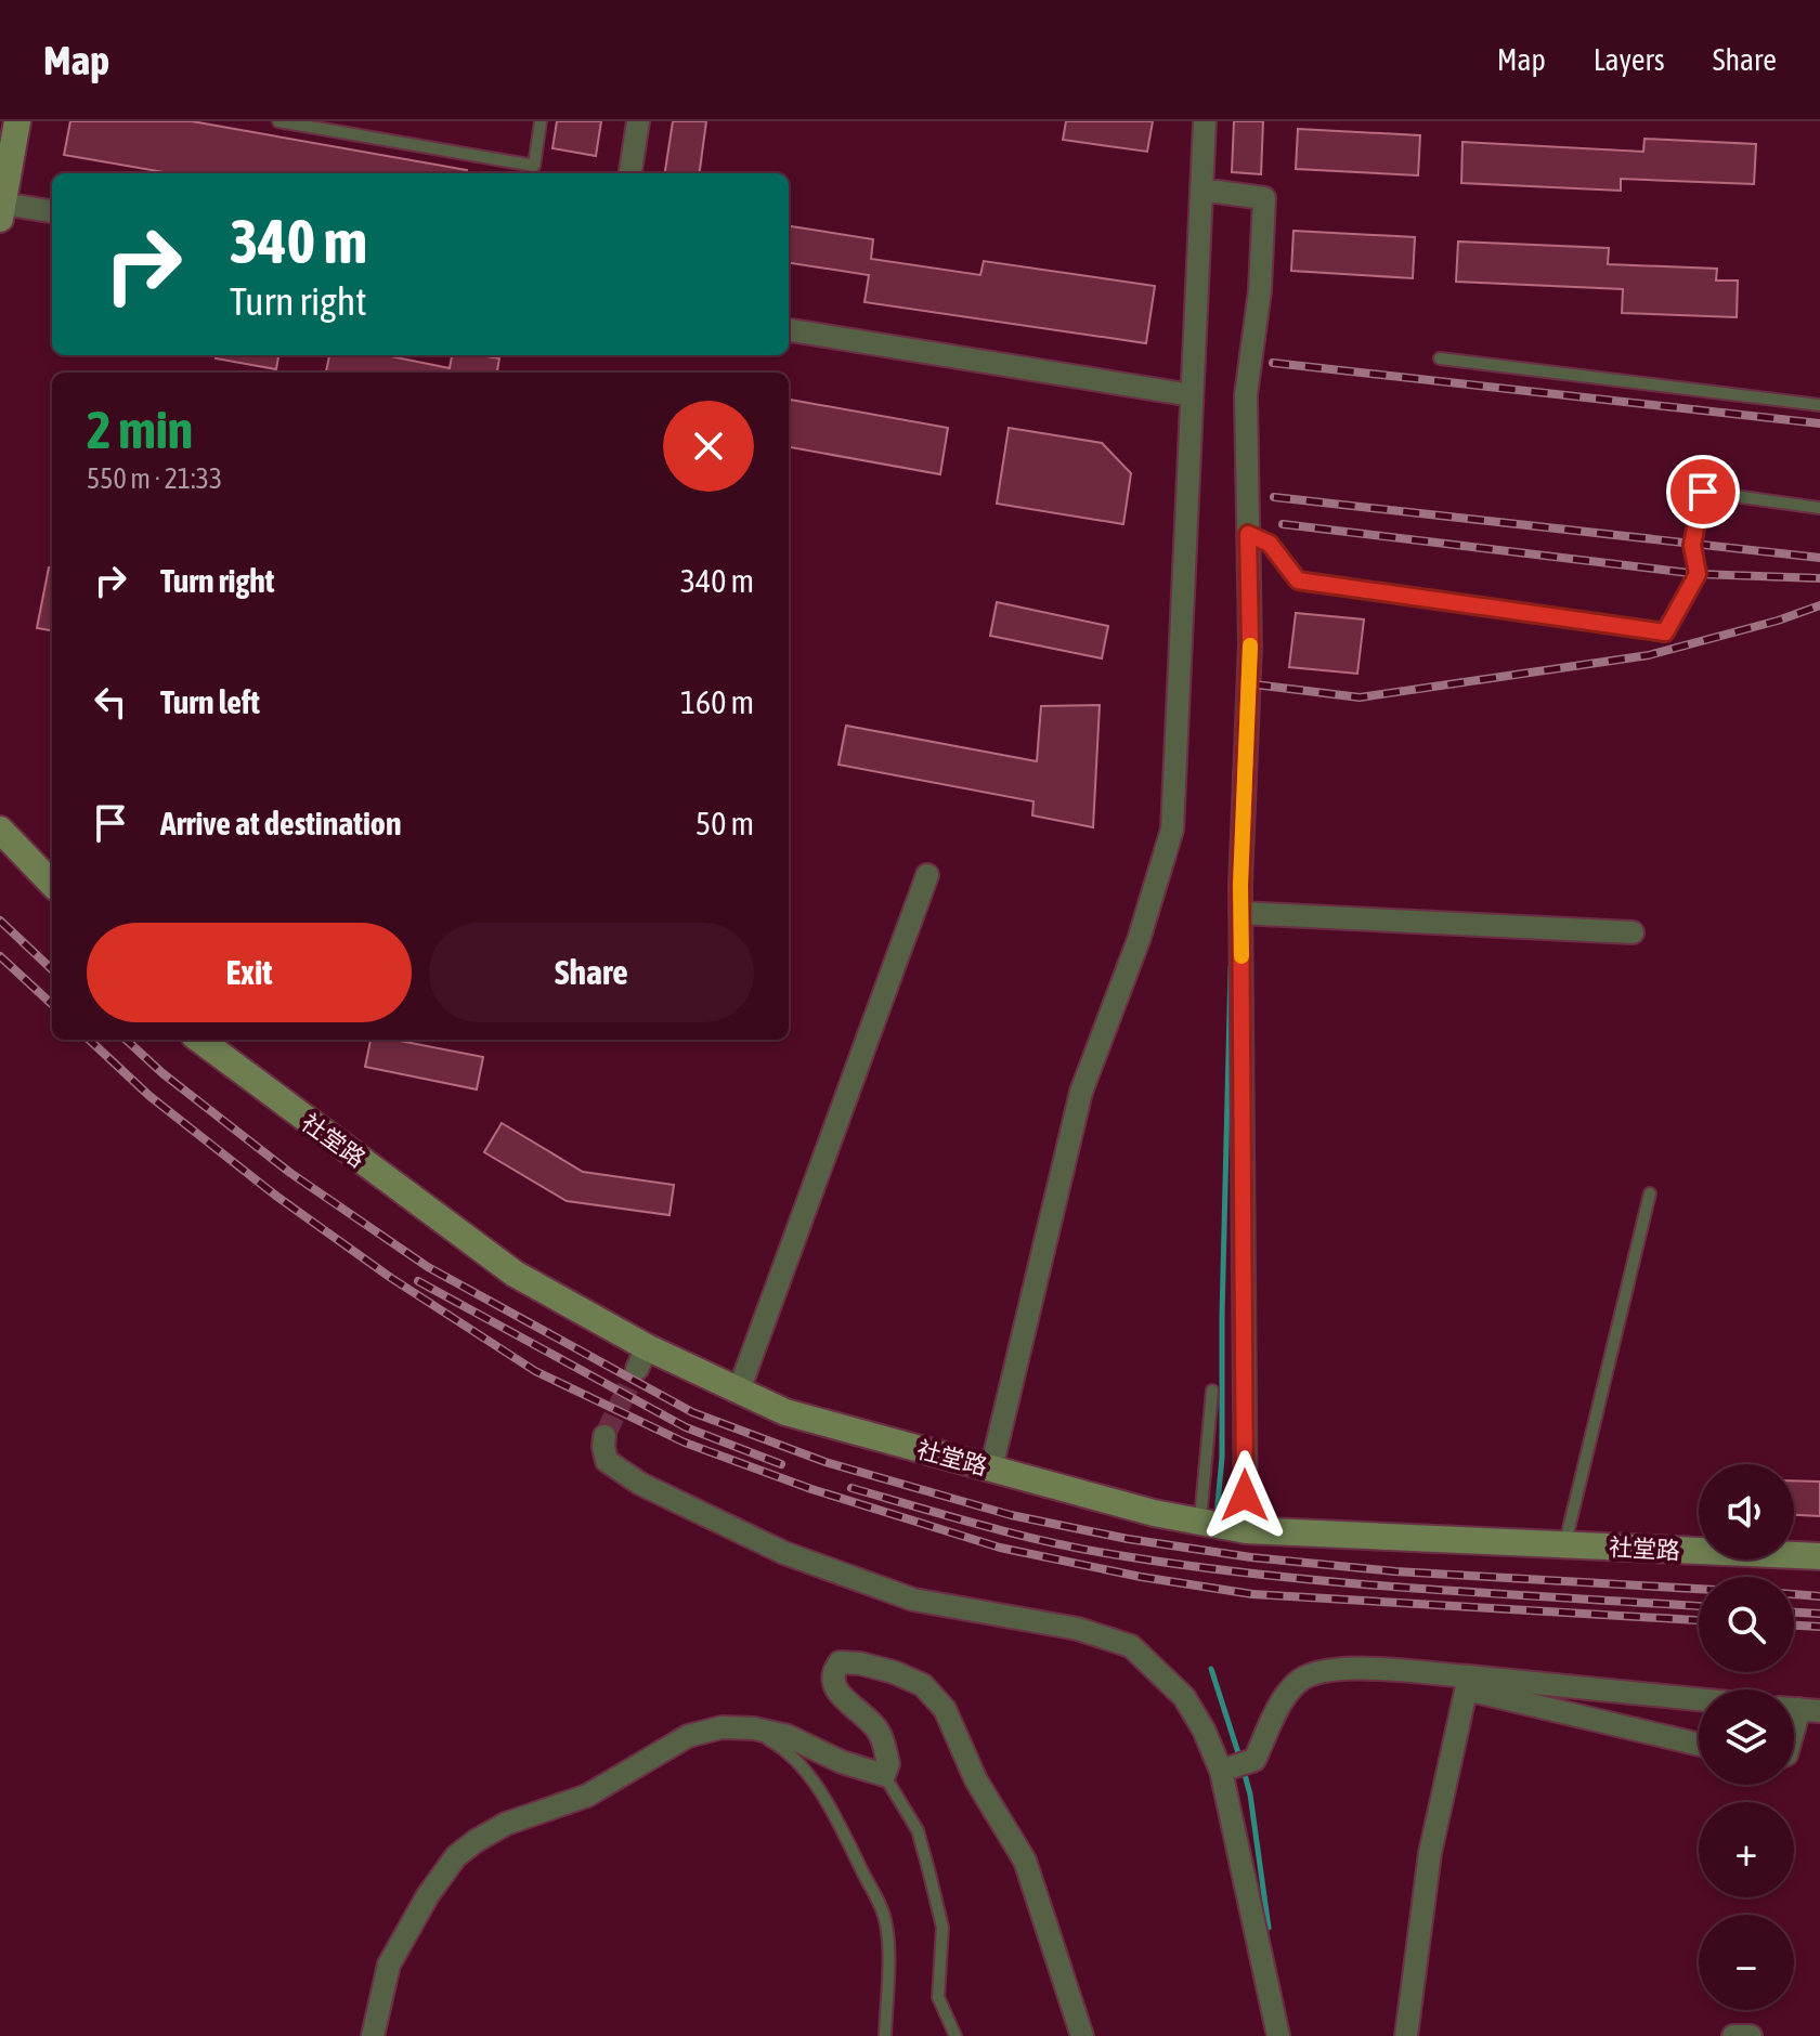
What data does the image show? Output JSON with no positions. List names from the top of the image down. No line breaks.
{"streets":{"street":["社堂路"]},"page":{"header":"Map","nav":["Map","Layers","Share"],"turn":["340 m","Turn right"],"heading":["2 min","550 m · 21:33"],"list":[{"name":"Turn right","value":"340 m"},{"name":"Turn left","value":"160 m"},{"name":"Arrive at destination","value":"50 m"}],"buttons":["Exit","Share"],"map_buttons":["+","−"]}}
